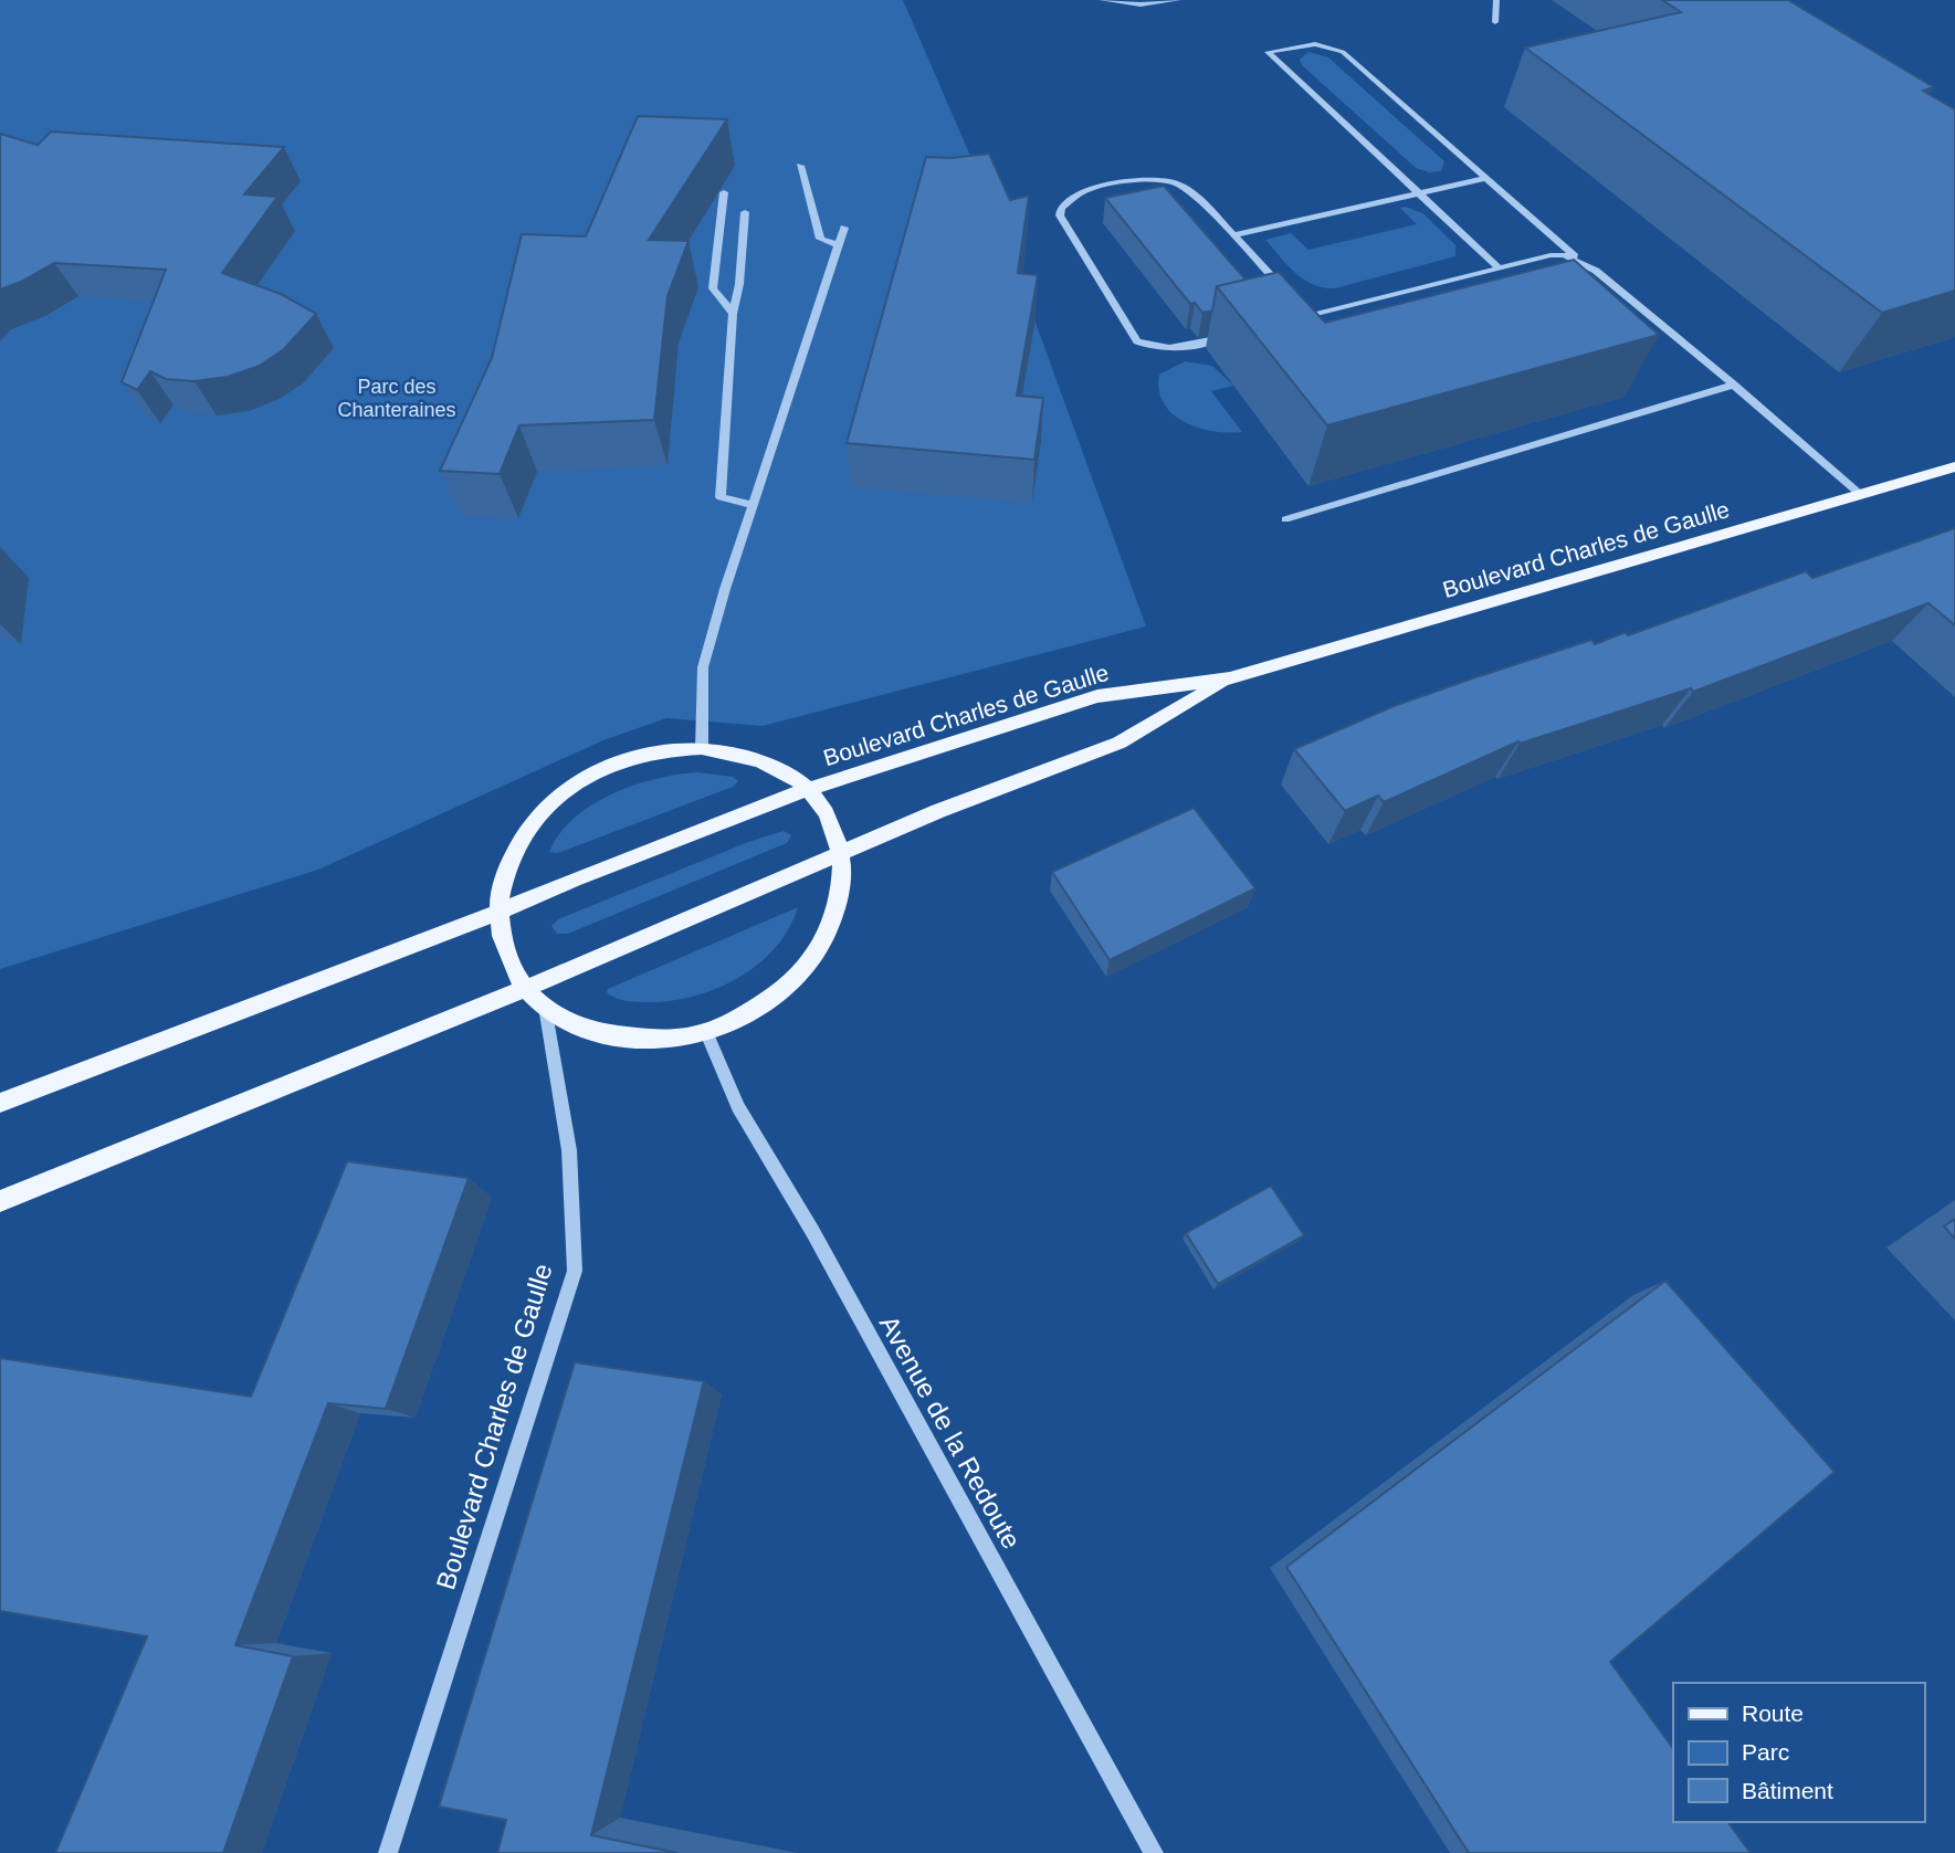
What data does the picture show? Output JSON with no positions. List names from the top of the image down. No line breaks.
{"streets":{"main road":["Boulevard Charles de Gaulle"],"street":["Avenue de la Redoute"]},"crossings":[["Boulevard Charles de Gaulle","Avenue de la Redoute"]],"parks":["Parc des Chanteraines"],"legend":["Route","Parc","Bâtiment"]}
